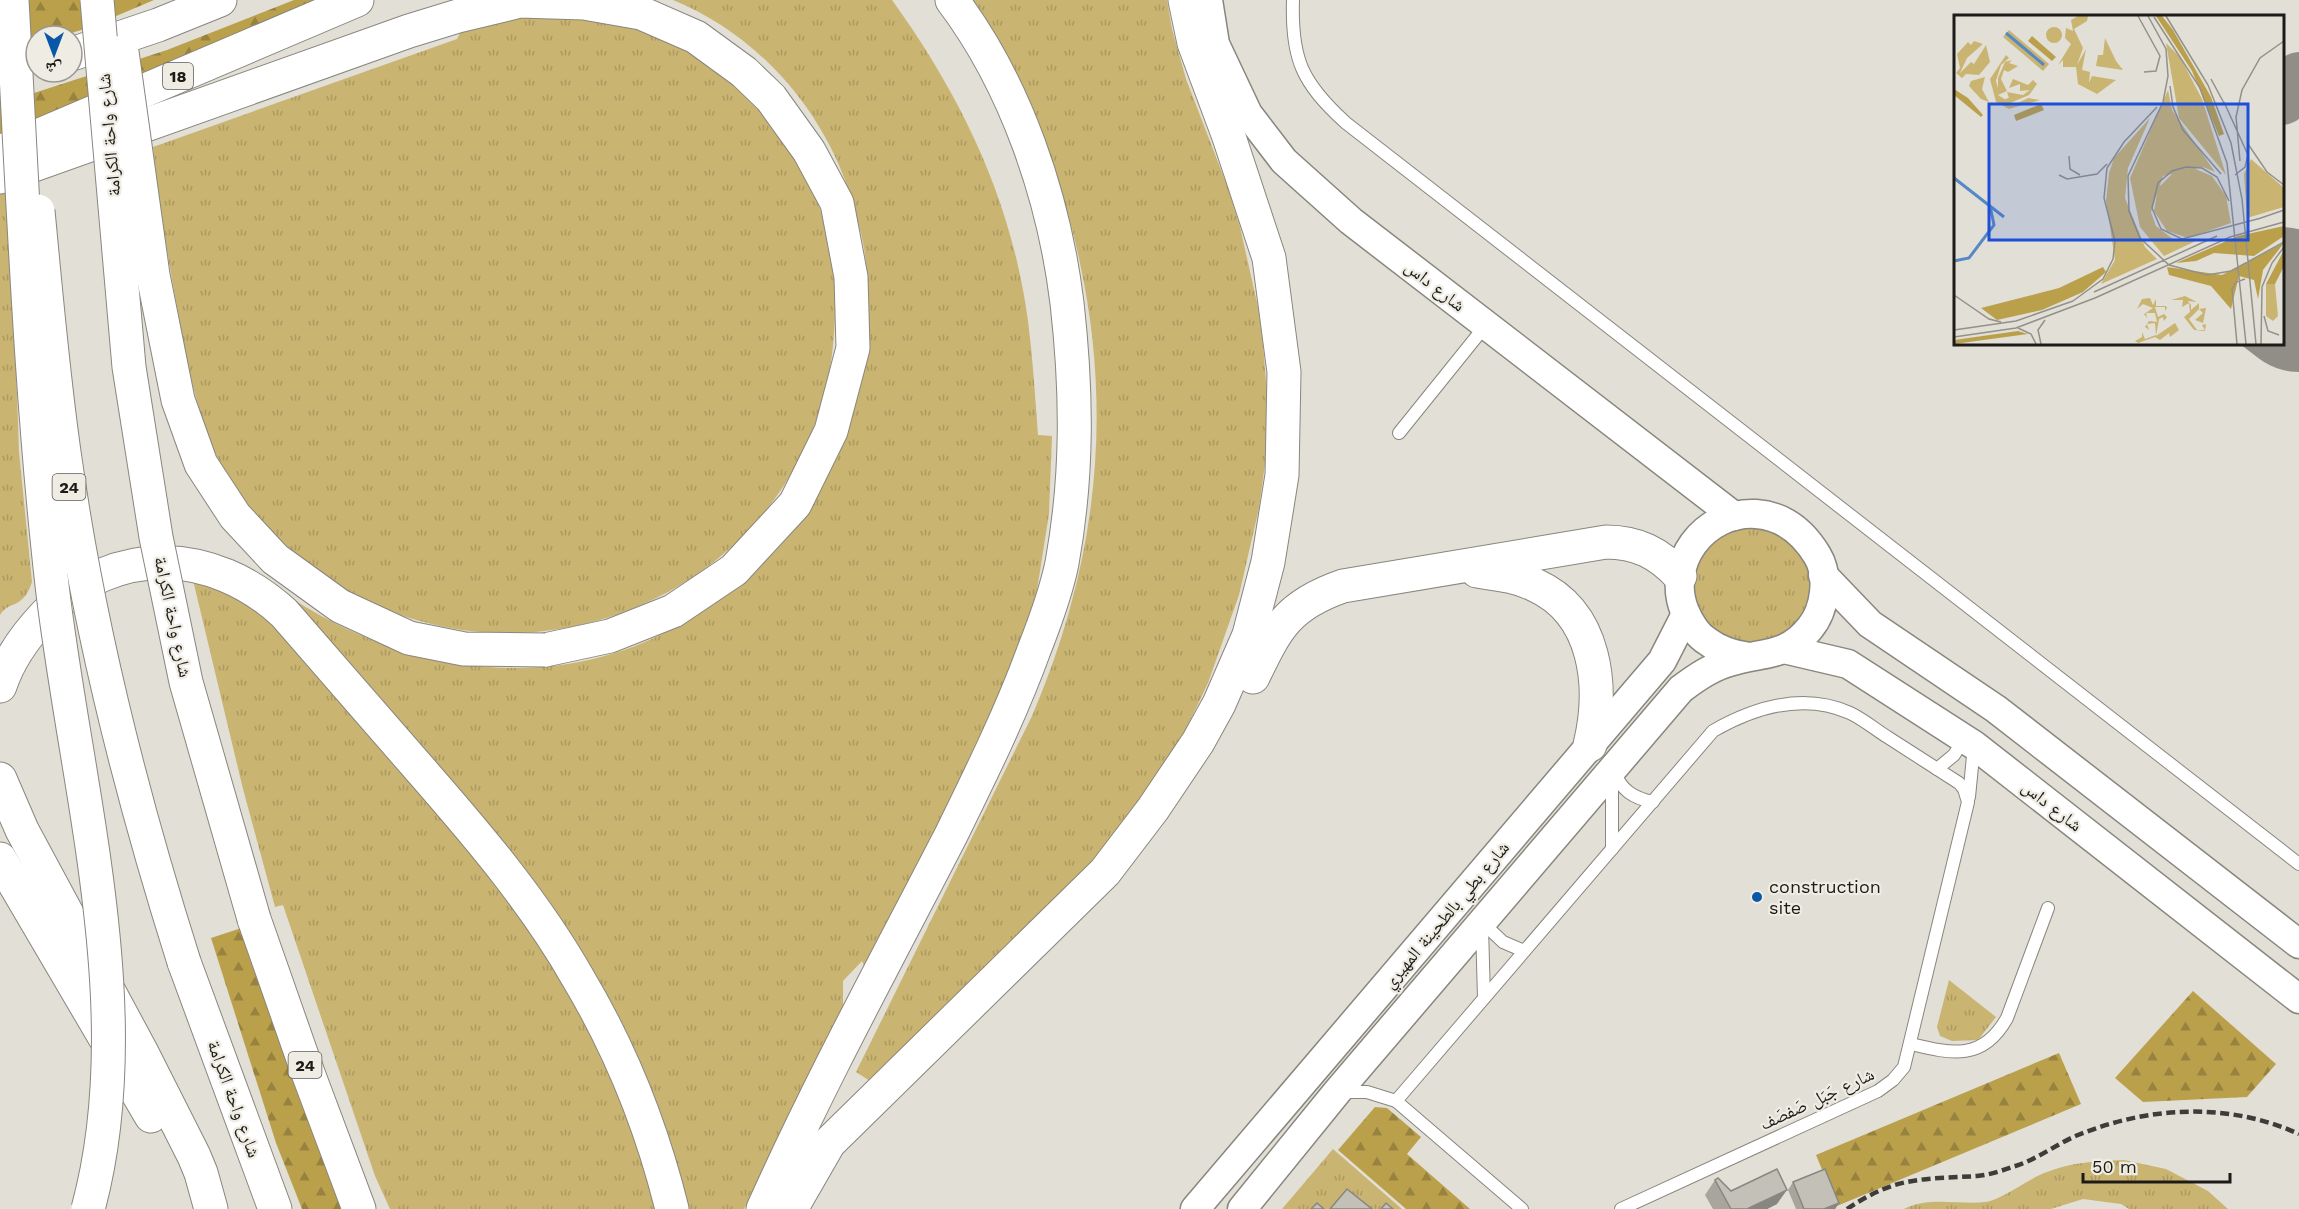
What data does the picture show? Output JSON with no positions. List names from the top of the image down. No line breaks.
{"streets":{"highway":["18","شارع واحة الكرامة","24"],"street":["شارع داس","شارع بطي بالطحينة المهيري"],"lane":["شارع جَبَل صَفصَف"]},"crossings":[["شارع داس","شارع بطي بالطحينة المهيري"],["شارع داس","شارع جَبَل صَفصَف"]],"places":["construction site"],"scale_bar":"50 m","north":"bottom"}
